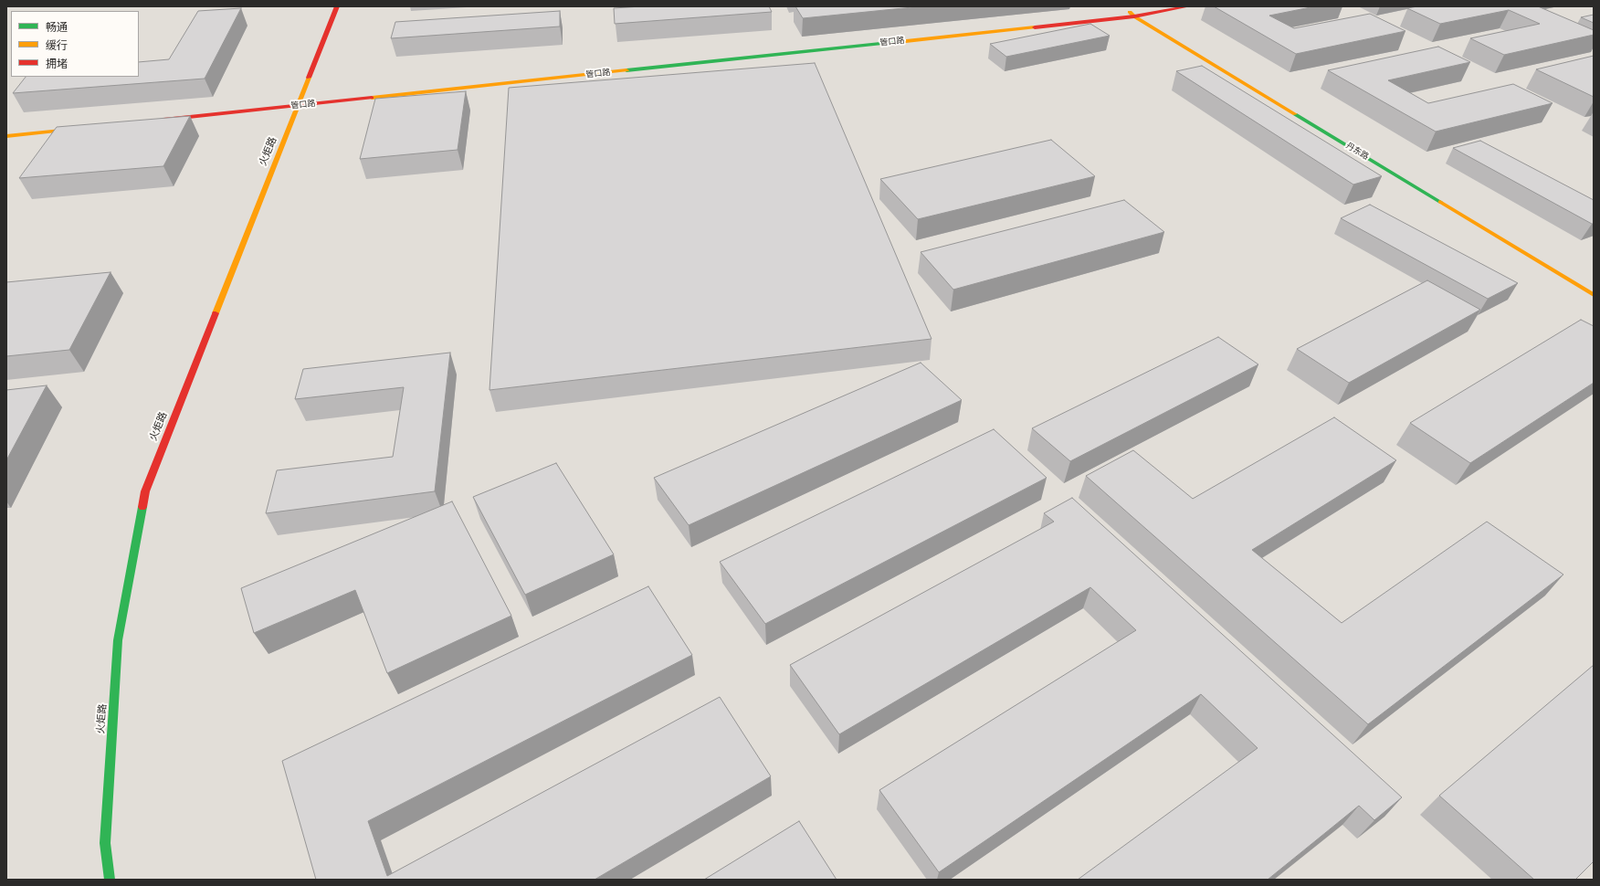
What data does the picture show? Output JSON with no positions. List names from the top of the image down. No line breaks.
{"streets":{"main road":["管口路","火炬路","丹东路"]},"crossings":[["管口路","火炬路"],["管口路","丹东路"]],"legend":["畅通","缓行","拥堵"]}
